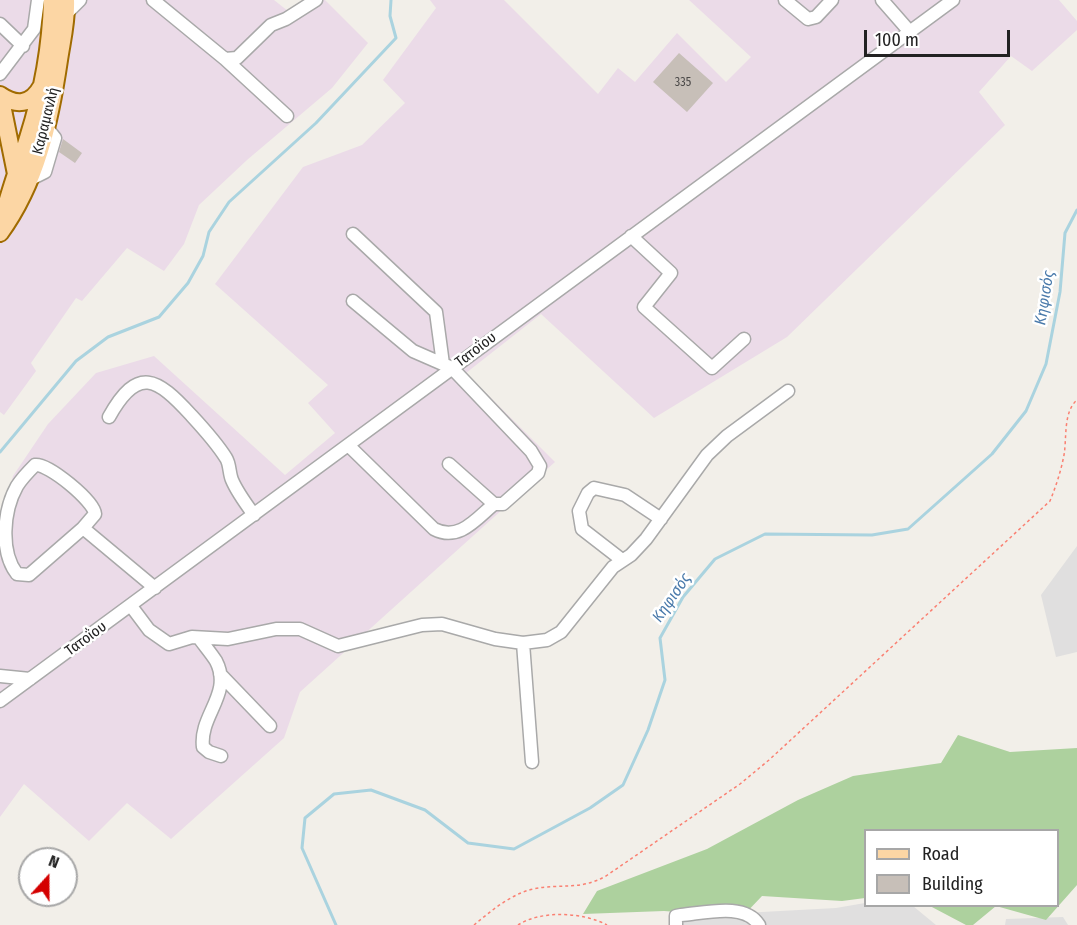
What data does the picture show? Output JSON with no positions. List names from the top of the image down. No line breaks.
{"streets":{"main road":["Καραμανλή"],"street":["Τατοΐου"]},"water":["Κηφισός"],"house_numbers":["335"],"legend":["Road","Building"],"scale_bar":"100 m","north":"top"}
